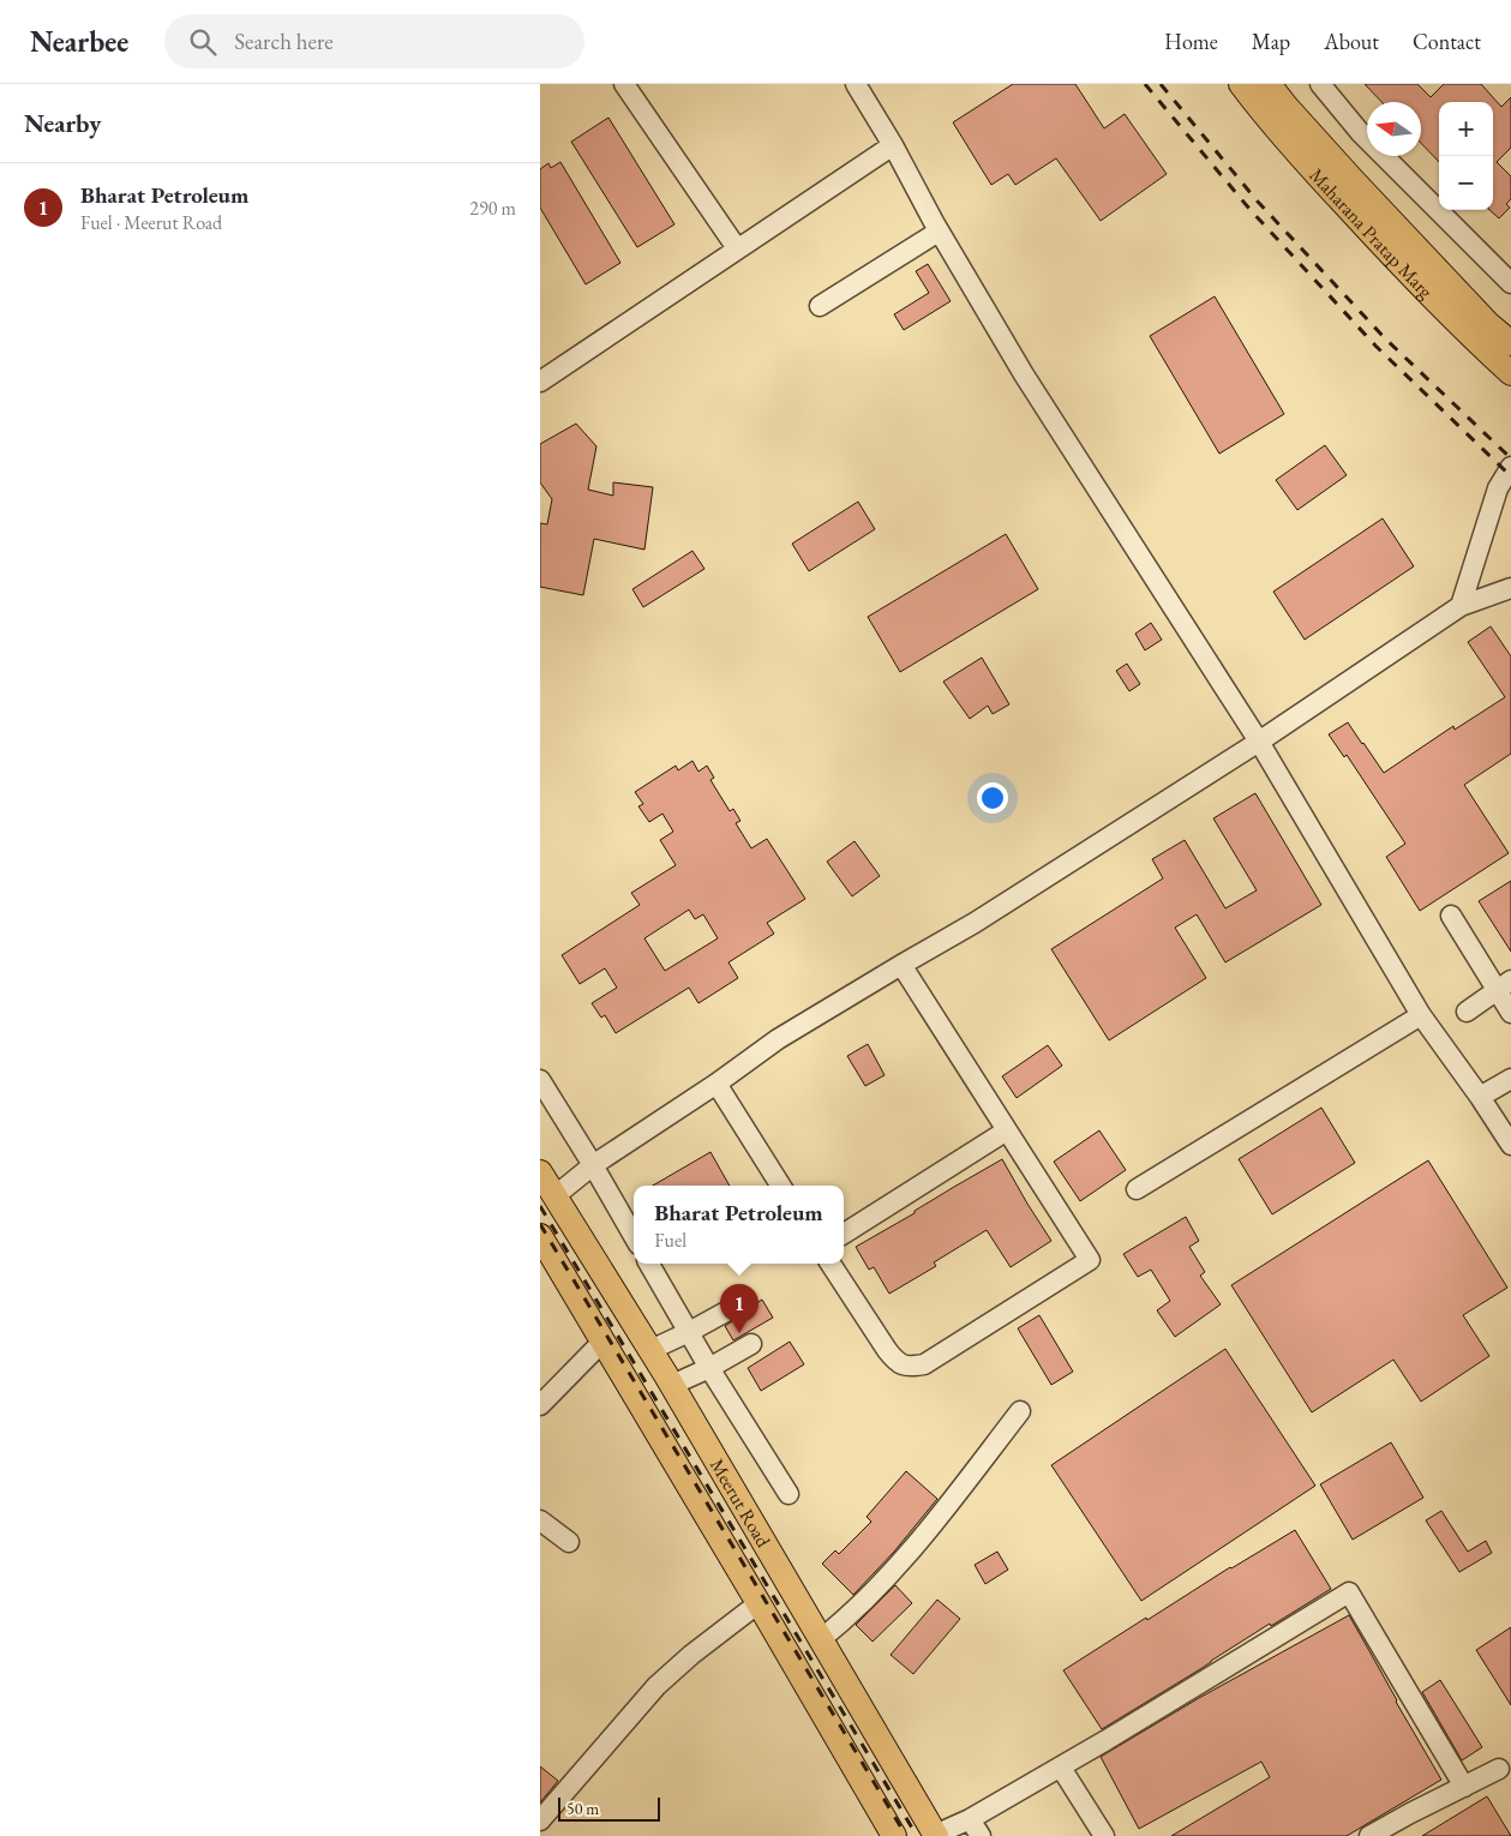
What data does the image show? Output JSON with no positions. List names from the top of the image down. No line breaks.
{"streets":{"main road":["Maharana Pratap Marg","Meerut Road"]},"scale_bar":"50 m","north":"left","page":{"header":"Nearbee","search":"Search here","nav":["Home","Map","About","Contact"],"heading":"Nearby","map_buttons":["+","−"],"list":[{"mark":"1","name":"Bharat Petroleum","note":"Fuel · Meerut Road","value":"290 m"}],"popup":["Bharat Petroleum","Fuel"],"pins":"1","scale":"50 m"}}
